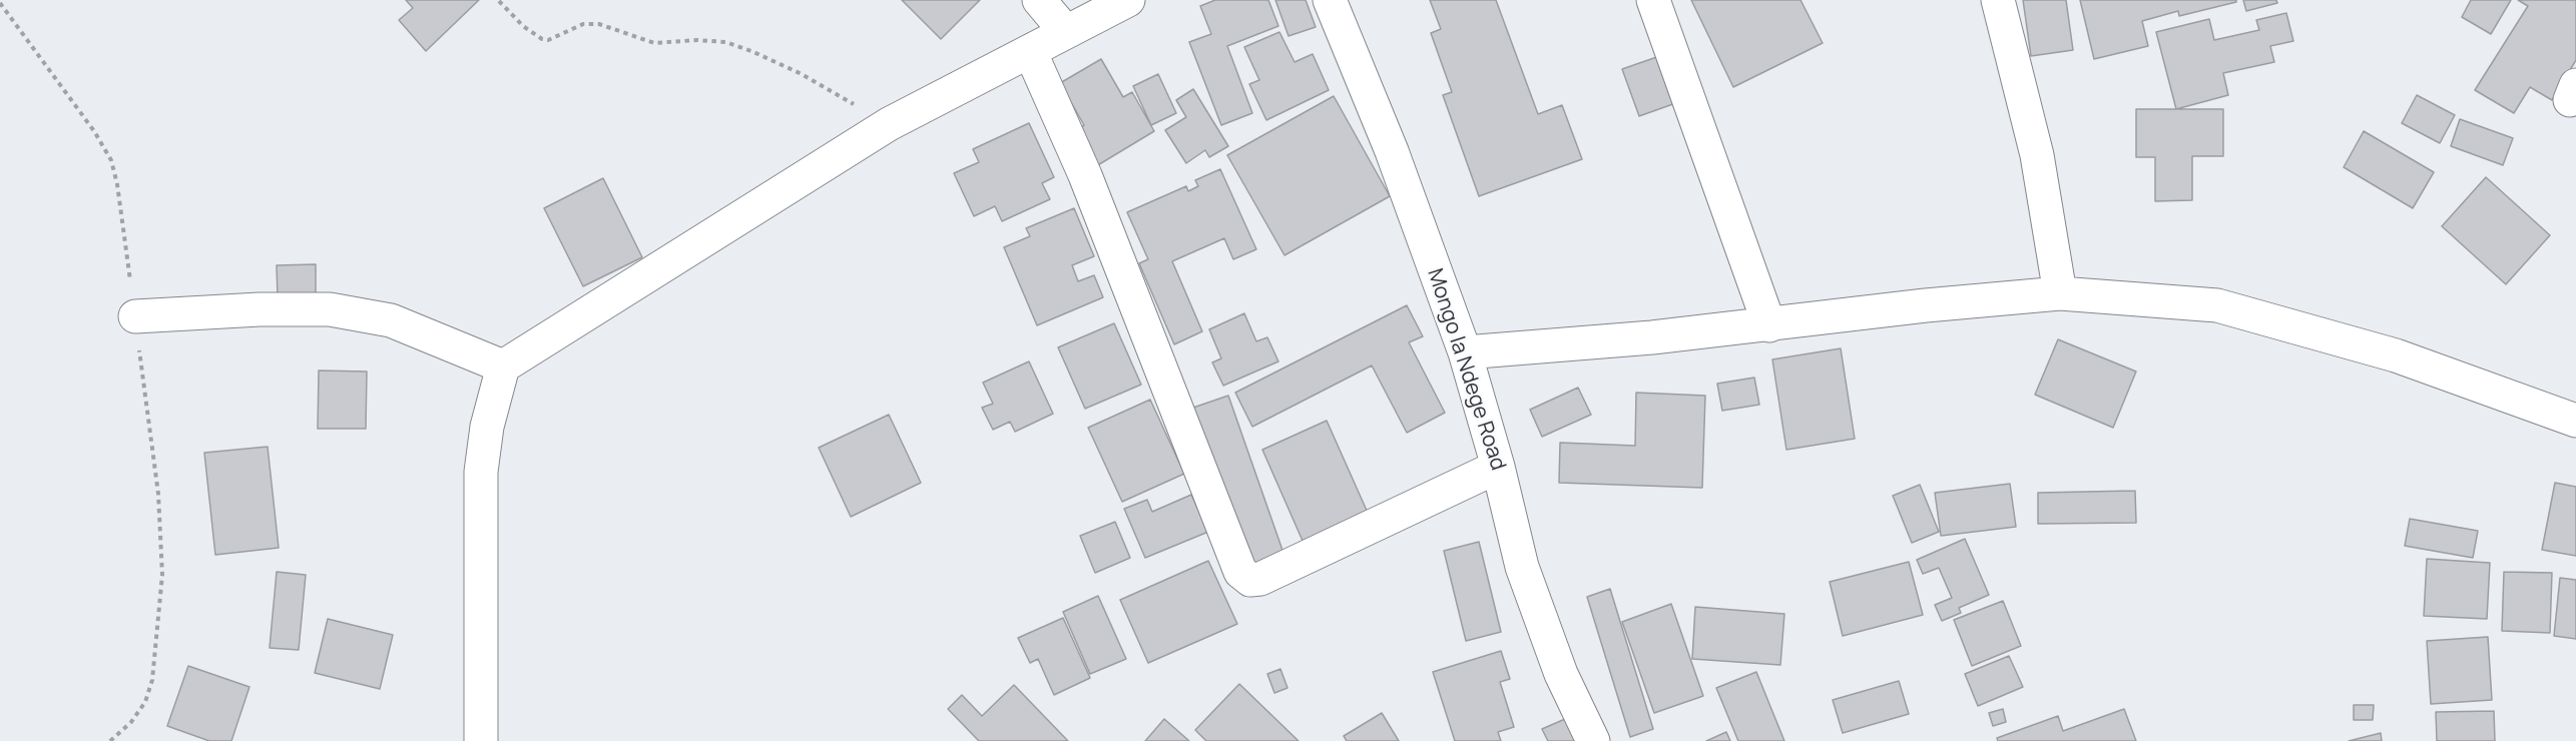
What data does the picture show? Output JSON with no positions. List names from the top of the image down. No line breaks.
{"streets":{"street":["Mongo la Ndege Road"]}}
